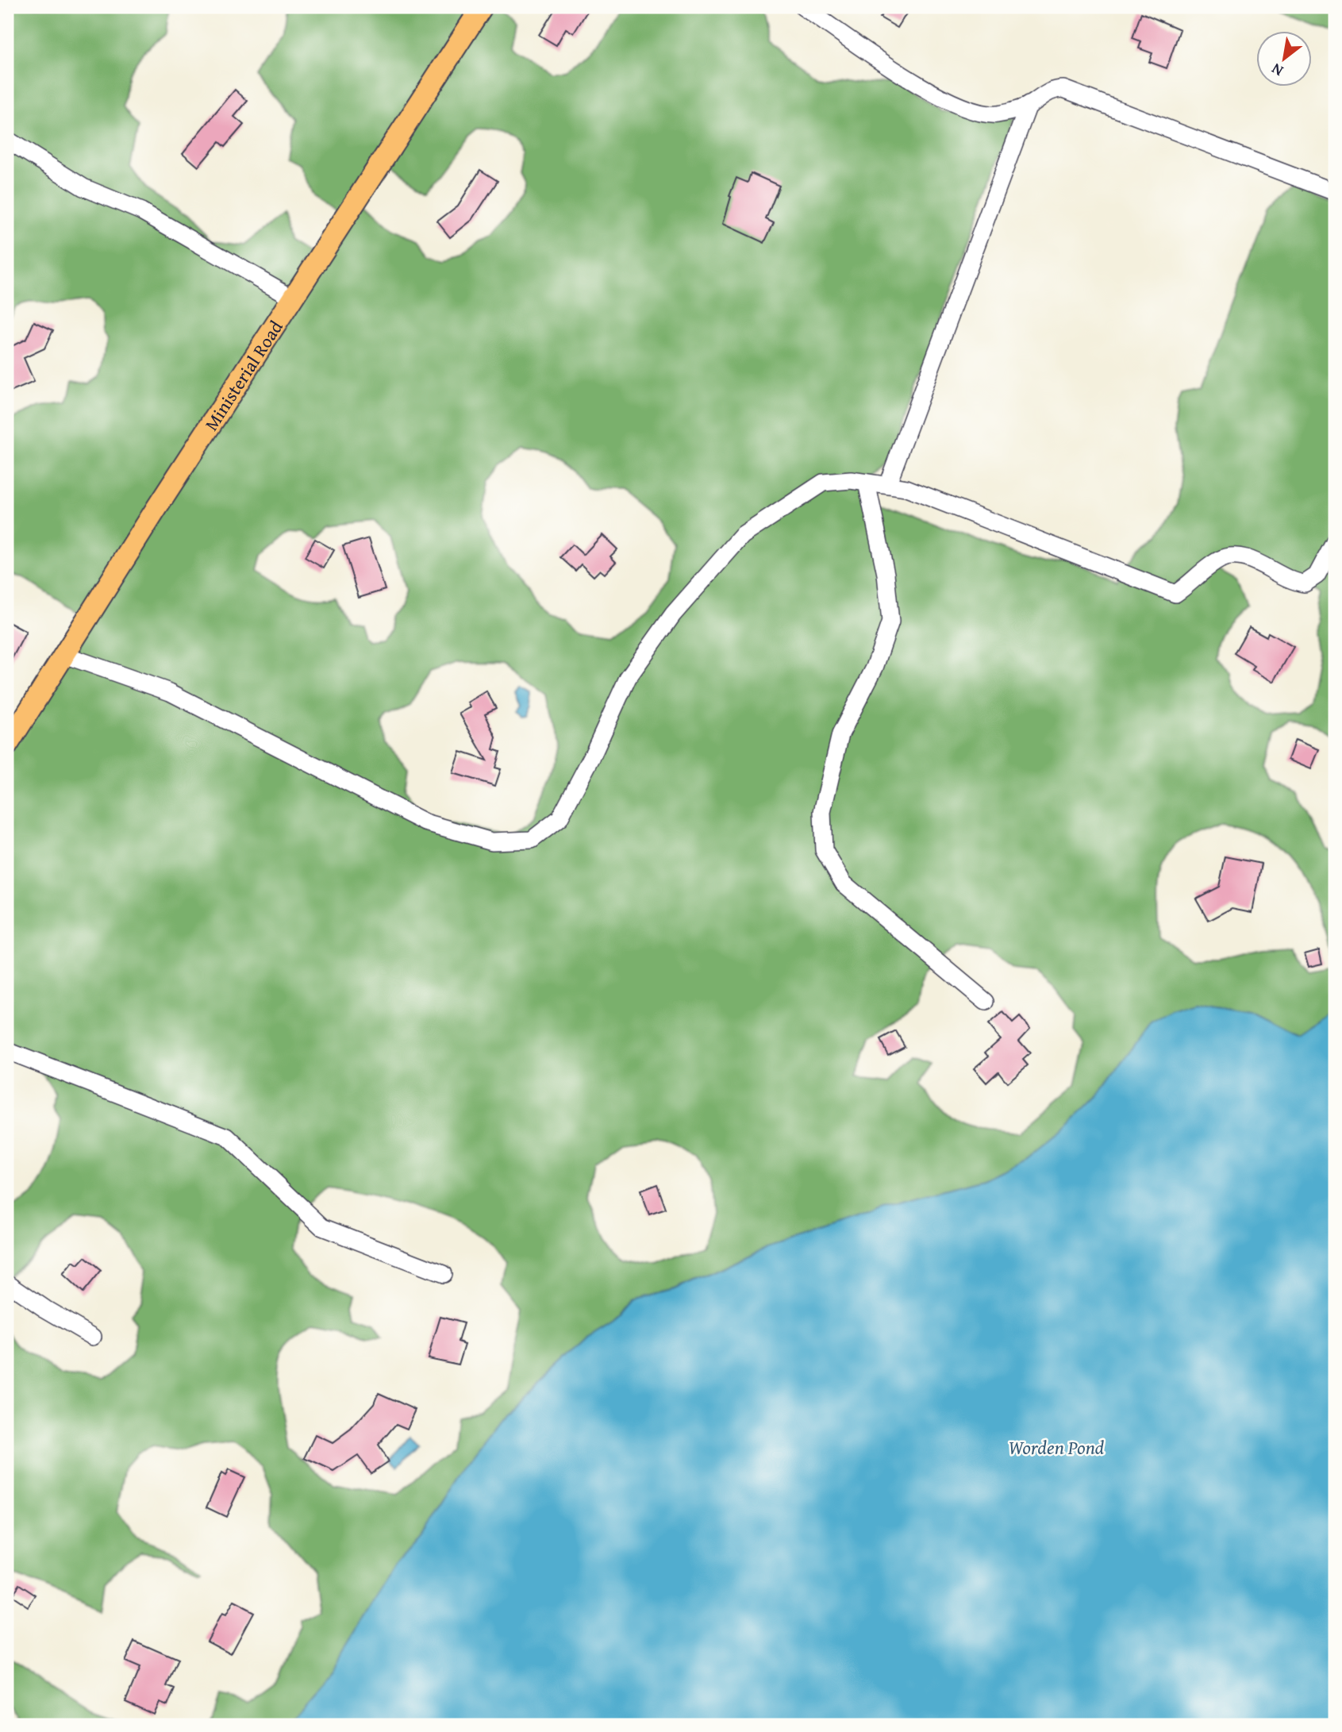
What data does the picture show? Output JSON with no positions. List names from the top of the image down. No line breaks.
{"streets":{"main road":["Ministerial Road"]},"water":["Worden Pond"],"north":"bottom left"}
